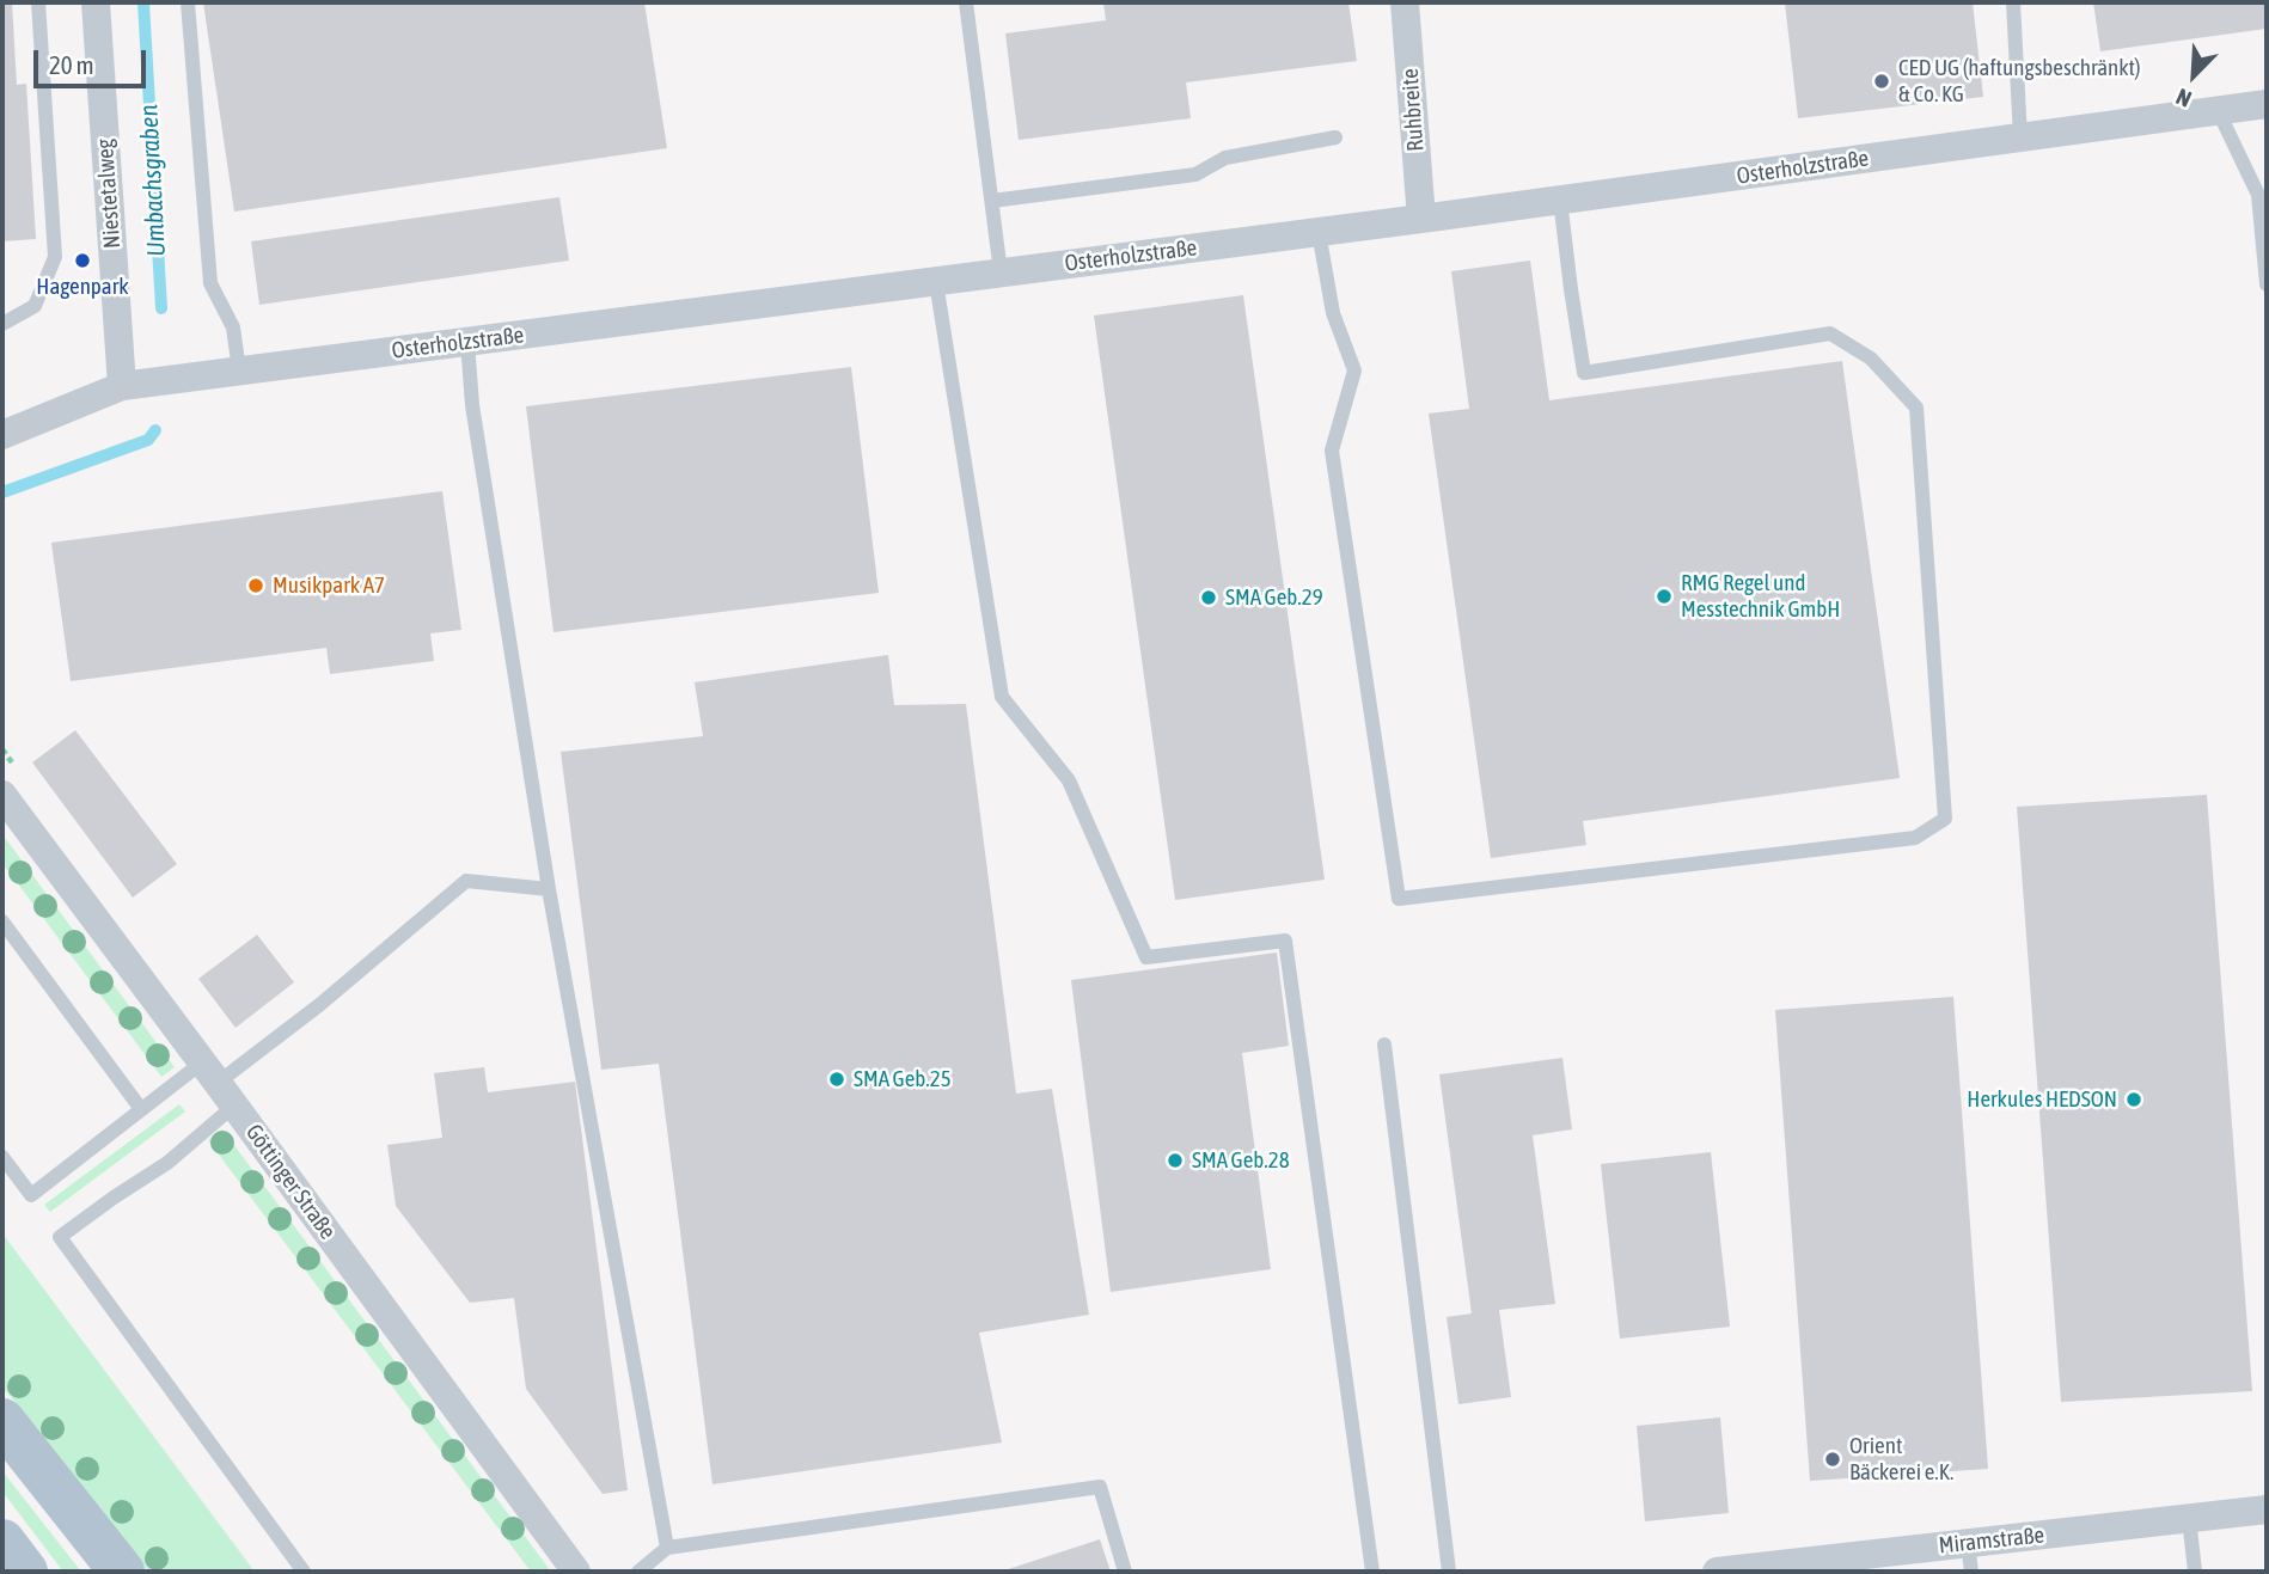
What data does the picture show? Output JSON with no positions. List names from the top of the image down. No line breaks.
{"streets":{"street":["Ruhbreite","Osterholzstraße","Niestetalweg","Göttinger Straße","Miramstraße"]},"crossings":[["Ruhbreite","Osterholzstraße"],["Osterholzstraße","Niestetalweg"]],"water":["Umbachsgraben"],"places":["CED UG (haftungsbeschränkt) & Co. KG","Hagenpark","Musikpark A7","RMG Regel und Messtechnik GmbH","SMA Geb.29","SMA Geb.25","Herkules HEDSON","SMA Geb.28","Orient Bäckerei e.K."],"scale_bar":"20 m","north":"bottom left"}
